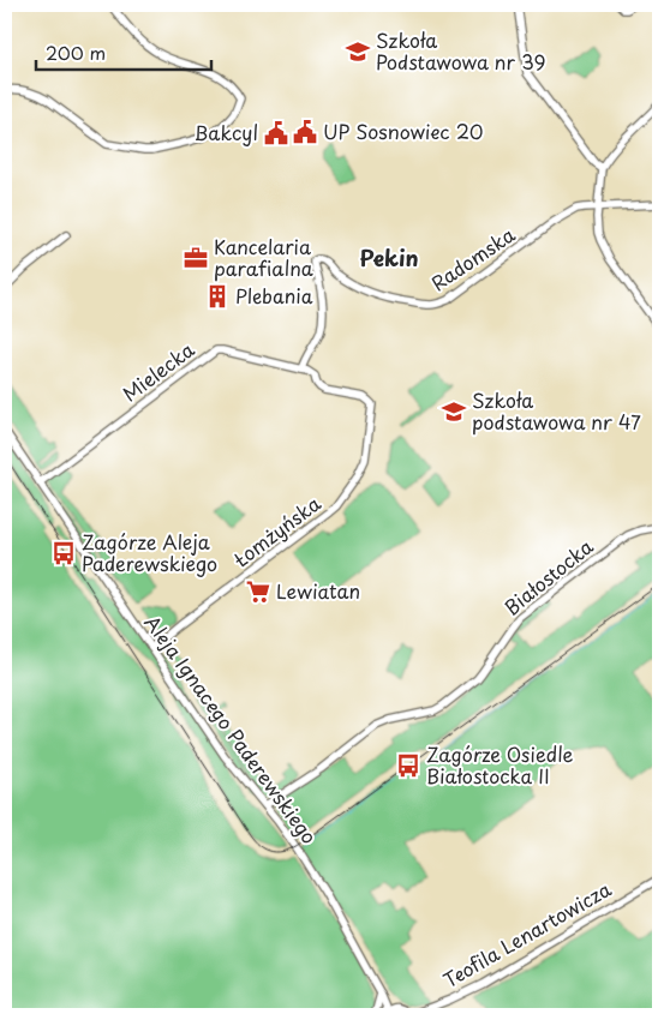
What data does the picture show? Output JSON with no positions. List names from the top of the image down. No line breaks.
{"streets":{"street":["Radomska","Mielecka","Łomżyńska","Białostocka","Aleja Ignacego Paderewskiego","Teofila Lenartowicza"]},"crossings":[["Radomska","Mielecka"],["Mielecka","Łomżyńska"],["Mielecka","Aleja Ignacego Paderewskiego"],["Łomżyńska","Aleja Ignacego Paderewskiego"],["Białostocka","Aleja Ignacego Paderewskiego"]],"districts":["Pekin"],"places":{"school or university":["Szkoła Podstawowa nr 39","Szkoła podstawowa nr 47"],"public building":["UP Sosnowiec 20","Bakcyl"],"office":["Kancelaria parafialna"],"building":["Plebania"],"bus stop":["Zagórze Aleja Paderewskiego","Zagórze Osiedle Białostocka II"],"supermarket":["Lewiatan"]},"scale_bar":"200 m"}
